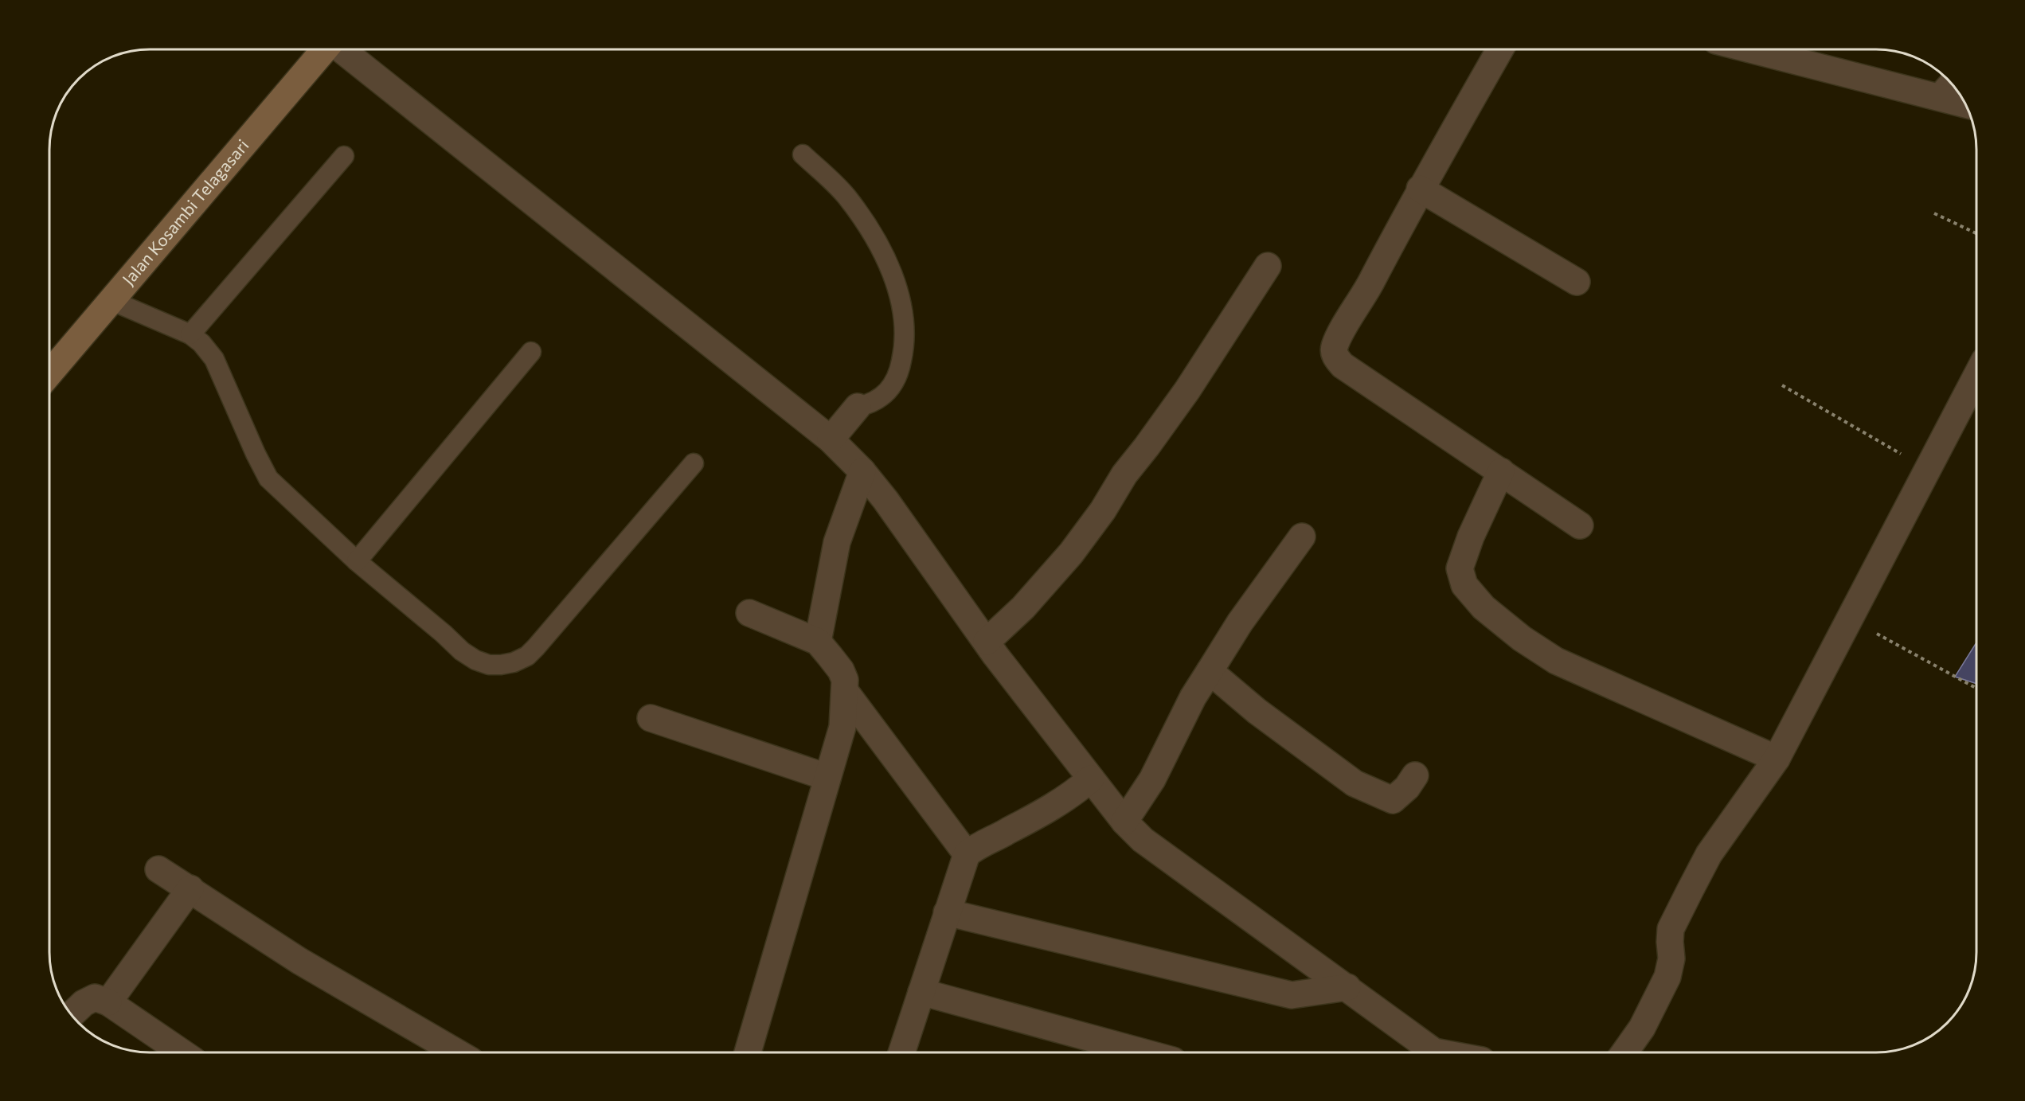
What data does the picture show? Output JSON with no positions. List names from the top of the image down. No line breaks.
{"streets":{"main road":["Jalan Kosambi Telagasari"]}}
